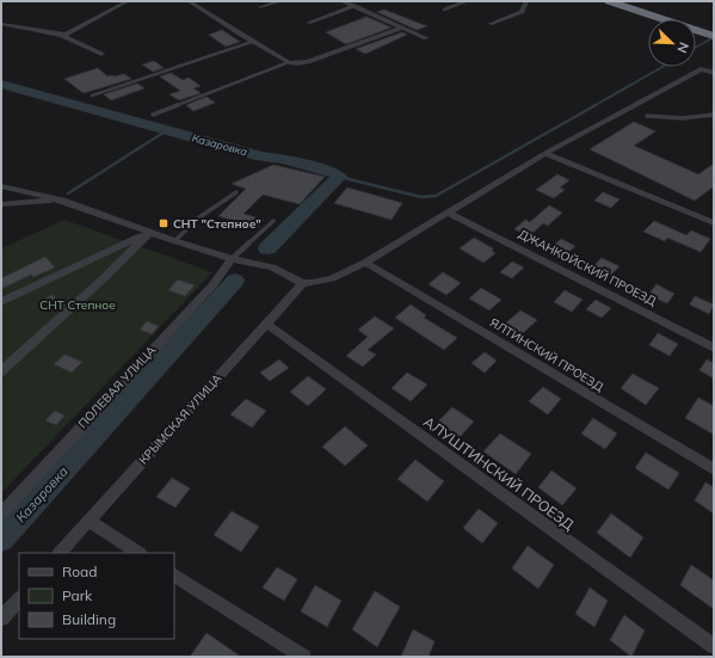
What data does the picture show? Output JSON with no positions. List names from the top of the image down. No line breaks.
{"streets":{"street":["ДЖАНКОЙСКИЙ ПРОЕЗД","ЯЛТИНСКИЙ ПРОЕЗД","ПОЛЕВАЯ УЛИЦА","КРЫМСКАЯ УЛИЦА","АЛУШТИНСКИЙ ПРОЕЗД"]},"crossings":[["КРЫМСКАЯ УЛИЦА","АЛУШТИНСКИЙ ПРОЕЗД"]],"water":["Казаровка"],"parks":["СНТ Степное"],"places":{"transit":["СНТ \"Степное\""]},"legend":["Road","Park","Building"],"north":"bottom right"}
